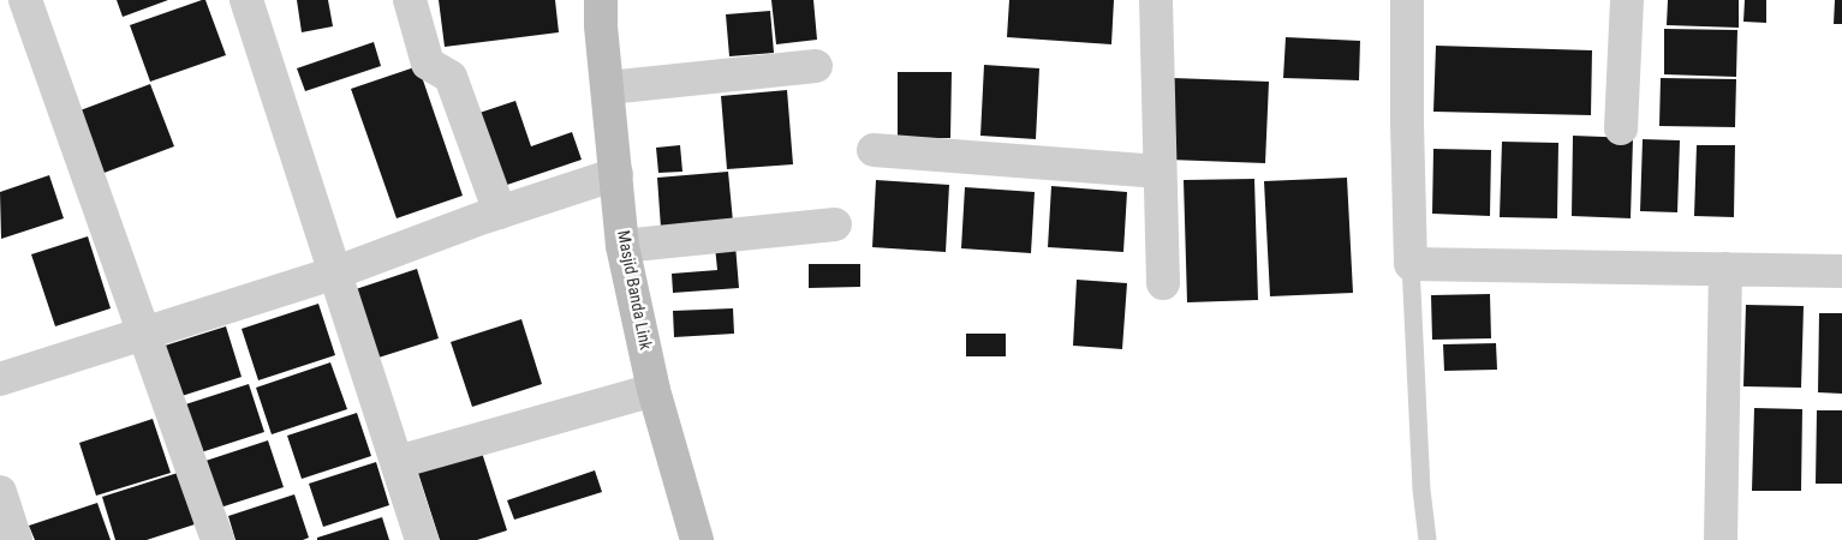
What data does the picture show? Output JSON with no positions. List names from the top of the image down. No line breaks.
{"streets":{"main road":["Masjid Banda Link"]}}
